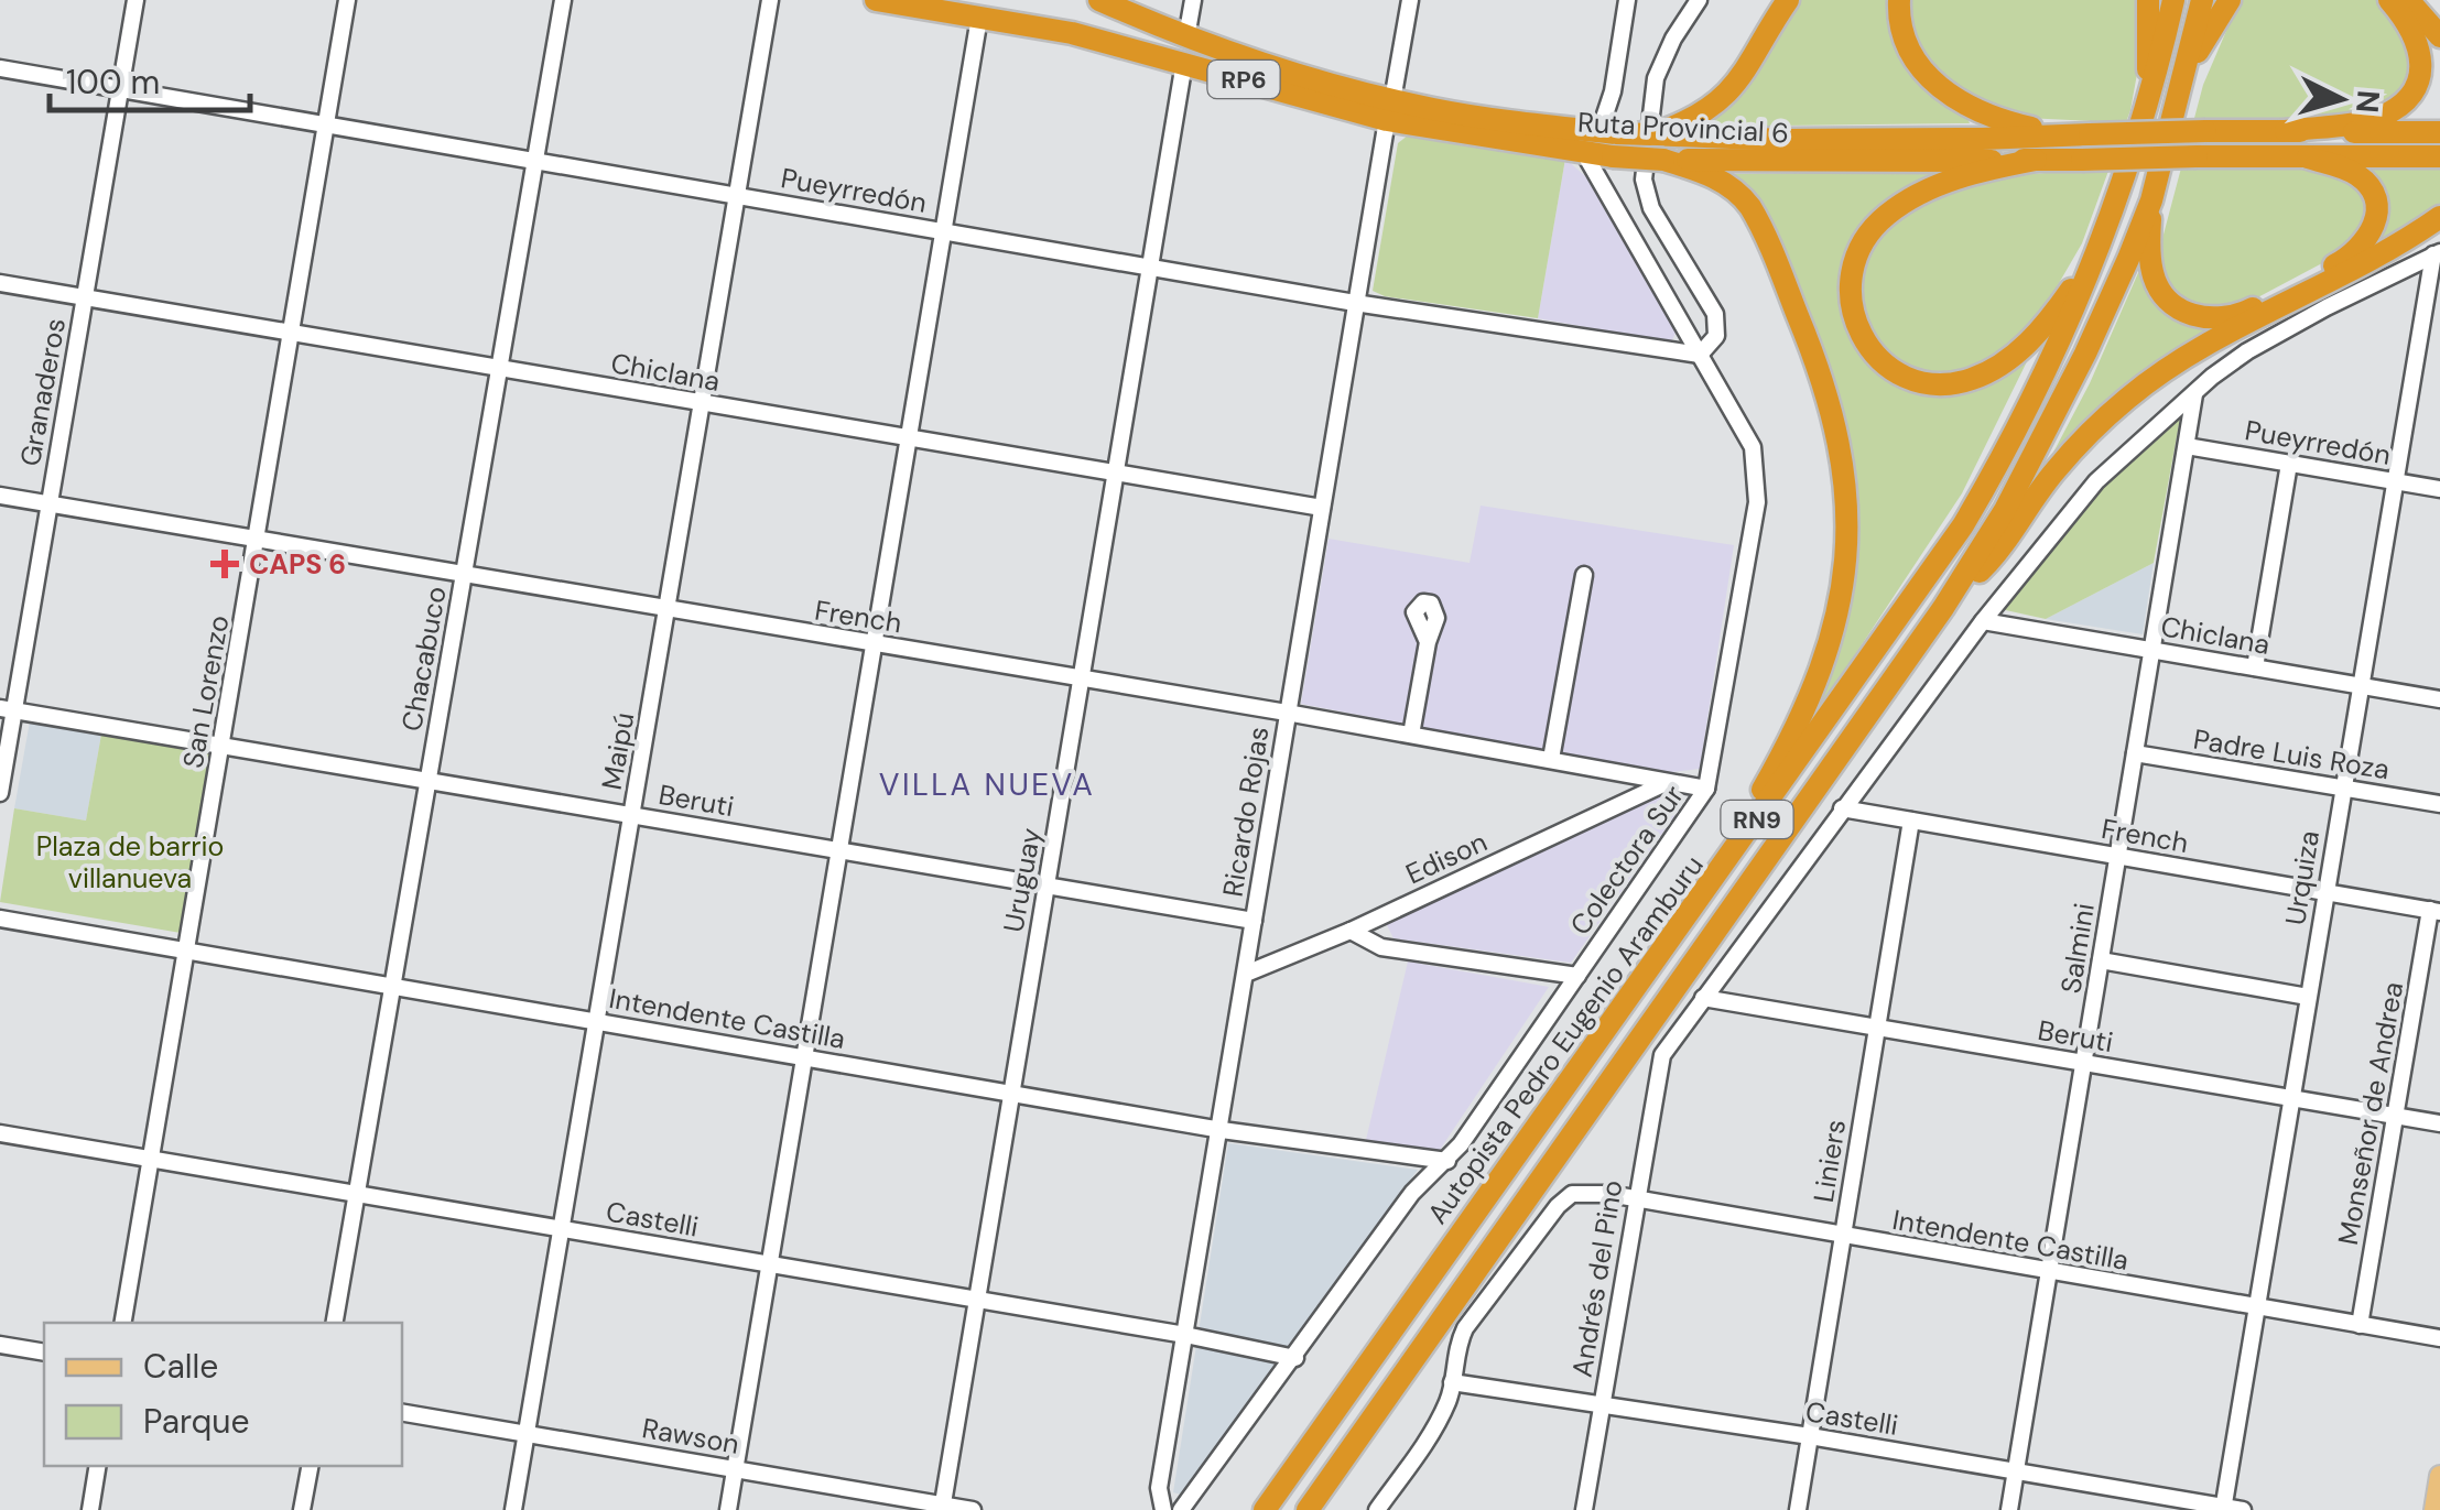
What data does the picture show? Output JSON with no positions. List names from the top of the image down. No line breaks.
{"streets":{"highway":["RP6","Ruta Provincial 6","RN9","Autopista Pedro Eugenio Aramburu"],"street":["Pueyrredón","Chiclana","Granaderos","French","Chacabuco","San Lorenzo","Maipú","Padre Luis Roza","Beruti","Ricardo Rojas","Edison","Colectora Sur","Urquiza","Uruguay","Salmini","Intendente Castilla","Monseñor de Andrea","Liniers","Castelli","Andrés del Pino","Rawson"]},"crossings":[["Ruta Provincial 6","Ricardo Rojas"],["Ruta Provincial 6","Colectora Sur"],["Ruta Provincial 6","Uruguay"],["Pueyrredón","Granaderos"],["Pueyrredón","Chacabuco"],["Pueyrredón","San Lorenzo"],["Pueyrredón","Maipú"],["Pueyrredón","Ricardo Rojas"],["Pueyrredón","Colectora Sur"],["Pueyrredón","Urquiza"],["Pueyrredón","Uruguay"],["Pueyrredón","Salmini"],["Chiclana","Granaderos"],["Chiclana","Chacabuco"],["Chiclana","San Lorenzo"],["Chiclana","Maipú"],["Chiclana","Ricardo Rojas"],["Chiclana","Urquiza"],["Chiclana","Uruguay"],["Chiclana","Salmini"],["Granaderos","French"],["Granaderos","Beruti"],["French","Chacabuco"],["French","San Lorenzo"],["French","Maipú"],["French","Ricardo Rojas"],["French","Edison"],["French","Colectora Sur"],["French","Urquiza"],["French","Uruguay"],["French","Salmini"],["French","Monseñor de Andrea"],["French","Liniers"],["Chacabuco","Beruti"],["Chacabuco","Intendente Castilla"],["Chacabuco","Castelli"],["San Lorenzo","Beruti"],["San Lorenzo","Intendente Castilla"],["San Lorenzo","Castelli"],["Maipú","Beruti"],["Maipú","Intendente Castilla"],["Maipú","Castelli"],["Maipú","Rawson"],["Padre Luis Roza","Urquiza"],["Padre Luis Roza","Salmini"],["Beruti","Ricardo Rojas"],["Beruti","Urquiza"],["Beruti","Uruguay"],["Beruti","Salmini"],["Beruti","Monseñor de Andrea"],["Beruti","Liniers"],["Beruti","Andrés del Pino"],["Ricardo Rojas","Edison"],["Ricardo Rojas","Intendente Castilla"],["Ricardo Rojas","Castelli"],["Colectora Sur","Intendente Castilla"],["Colectora Sur","Castelli"],["Urquiza","Intendente Castilla"],["Urquiza","Castelli"],["Uruguay","Intendente Castilla"],["Uruguay","Castelli"],["Uruguay","Rawson"],["Salmini","Intendente Castilla"],["Salmini","Castelli"],["Intendente Castilla","Monseñor de Andrea"],["Intendente Castilla","Liniers"],["Intendente Castilla","Castelli"],["Intendente Castilla","Andrés del Pino"],["Liniers","Castelli"],["Castelli","Andrés del Pino"]],"districts":["VILLA NUEVA"],"parks":["Plaza de barrio villanueva"],"places":{"health":["CAPS 6"]},"legend":["Calle","Parque"],"scale_bar":"100 m","north":"right"}
